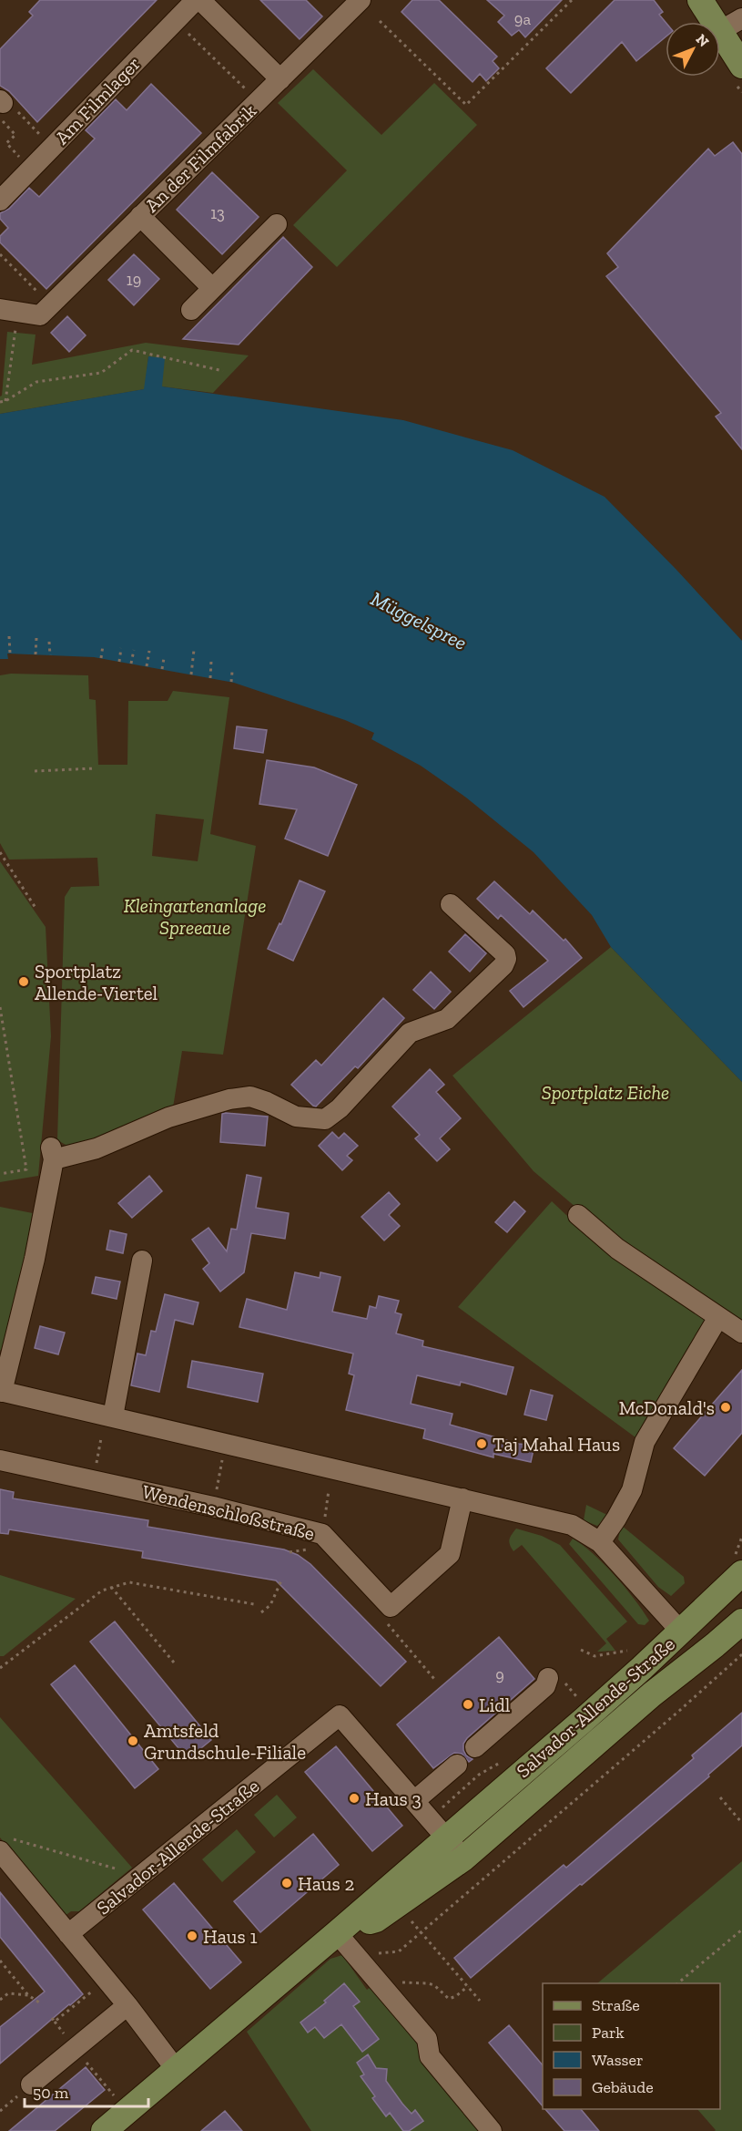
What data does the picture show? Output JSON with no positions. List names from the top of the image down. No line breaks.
{"streets":{"main road":["Salvador-Allende-Straße"],"street":["Am Filmlager","An der Filmfabrik","Wendenschloßstraße"]},"water":["Müggelspree"],"parks":["Kleingartenanlage Spreeaue","Sportplatz Eiche"],"places":["Sportplatz Allende-Viertel","McDonald's","Taj Mahal Haus","Lidl","Amtsfeld Grundschule-Filiale","Haus 3","Haus 2","Haus 1"],"house_numbers":["9a","13","19","9"],"legend":["Straße","Park","Wasser","Gebäude"],"scale_bar":"50 m","north":"top right"}
